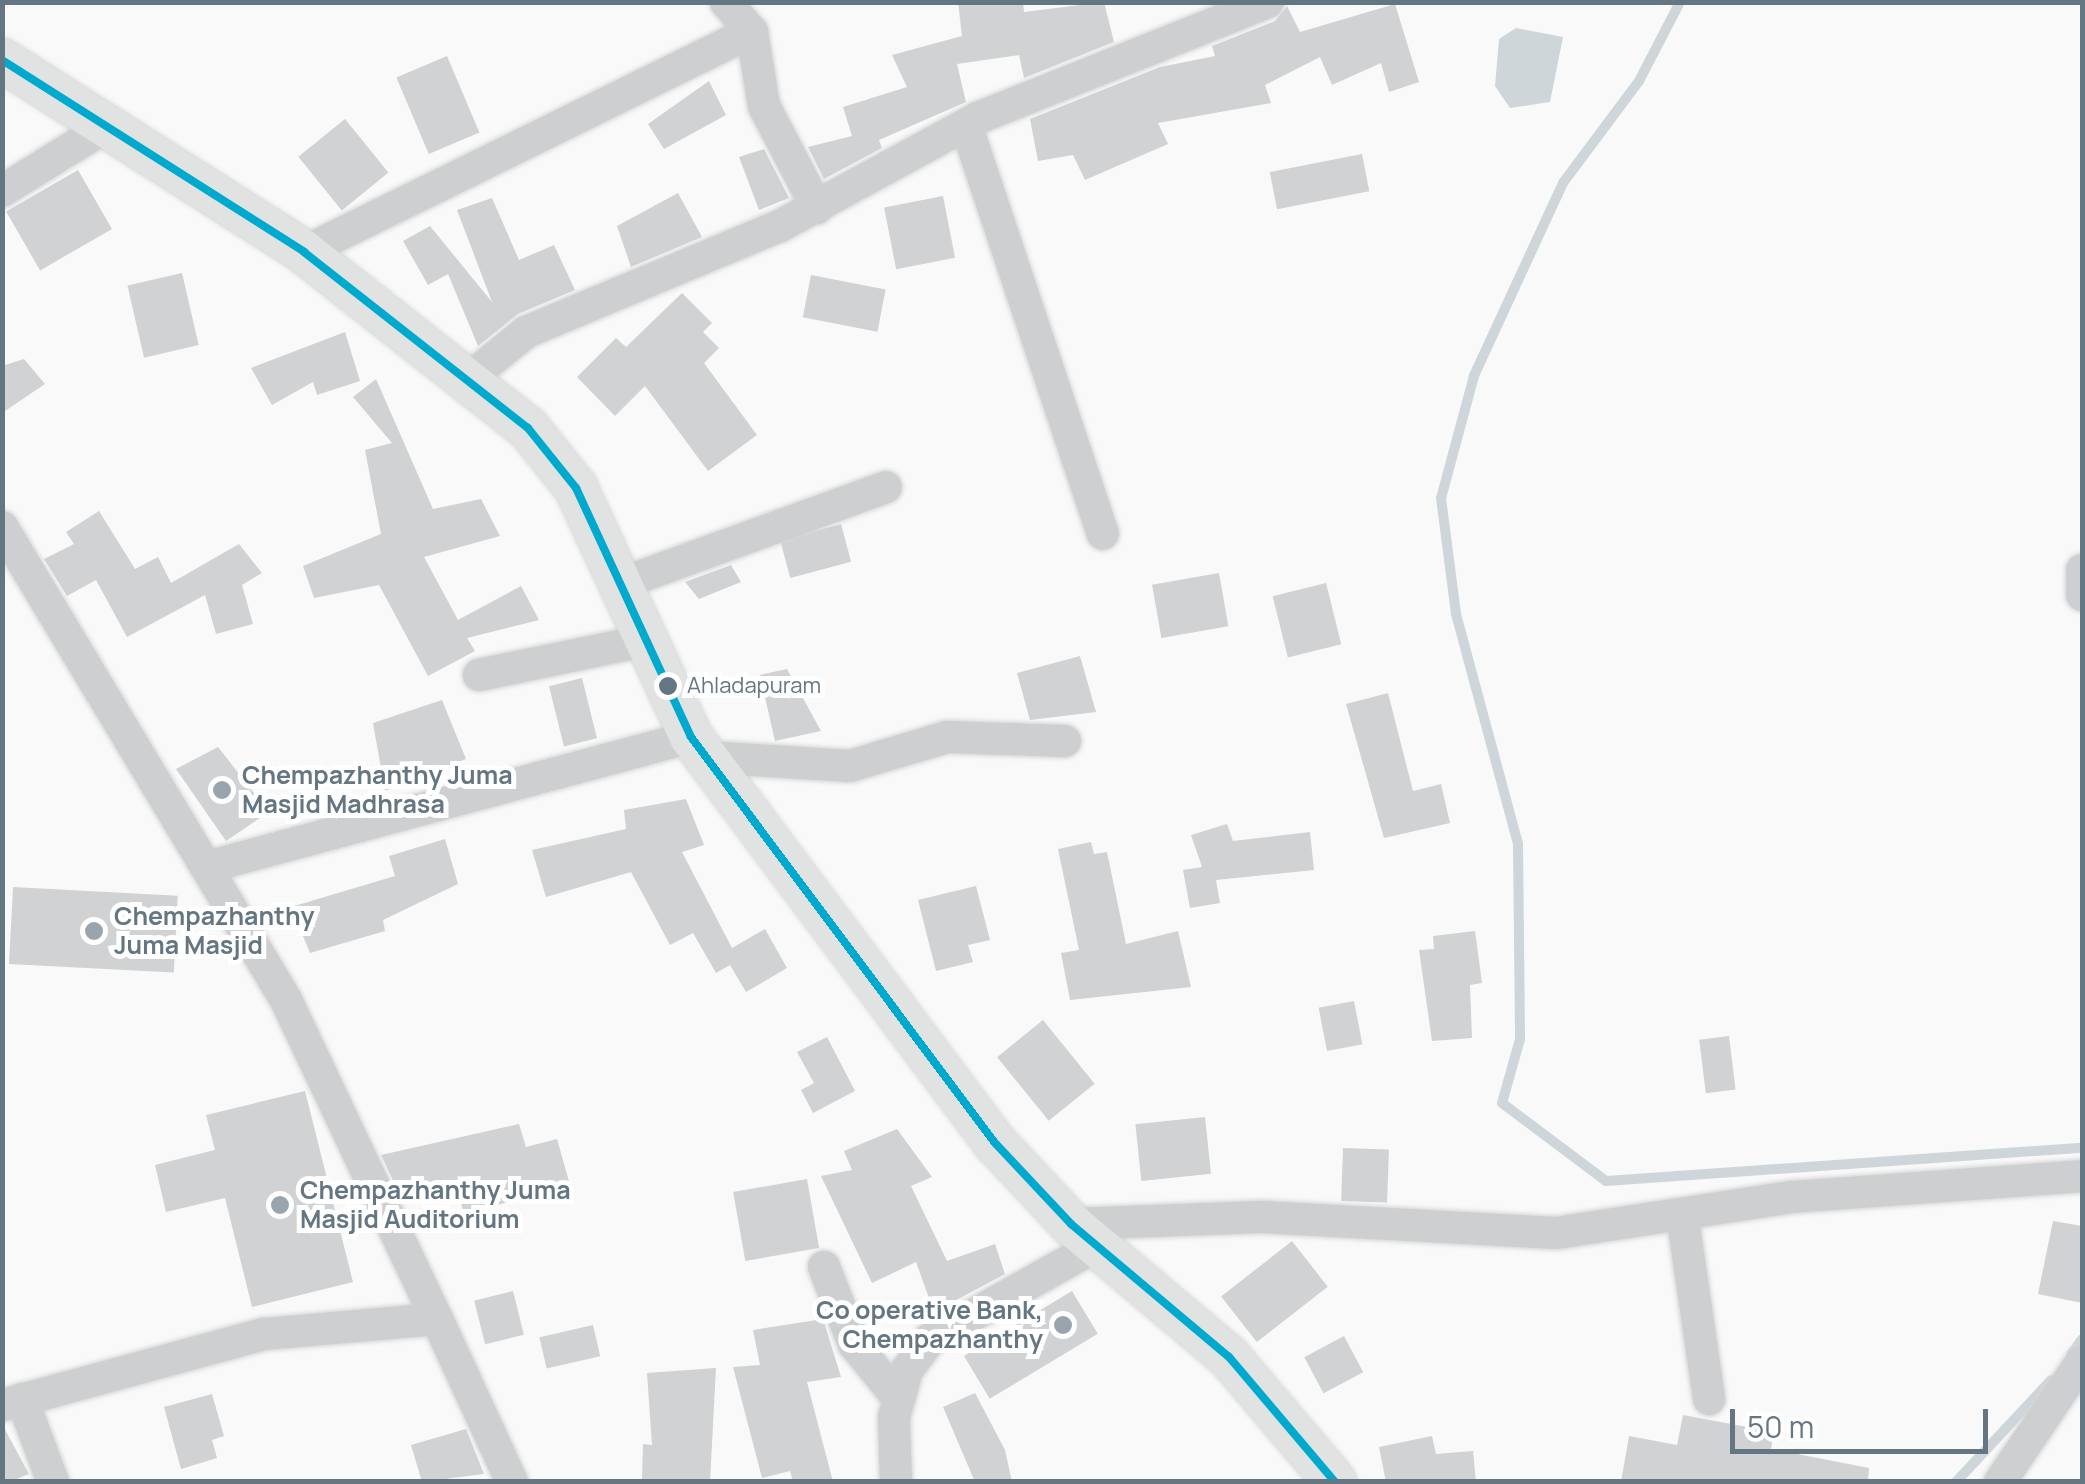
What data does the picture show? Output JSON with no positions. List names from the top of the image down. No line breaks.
{"places":["Ahladapuram","Chempazhanthy Juma Masjid Madhrasa","Chempazhanthy Juma Masjid","Chempazhanthy Juma Masjid Auditorium","Co operative Bank, Chempazhanthy"],"scale_bar":"50 m"}
